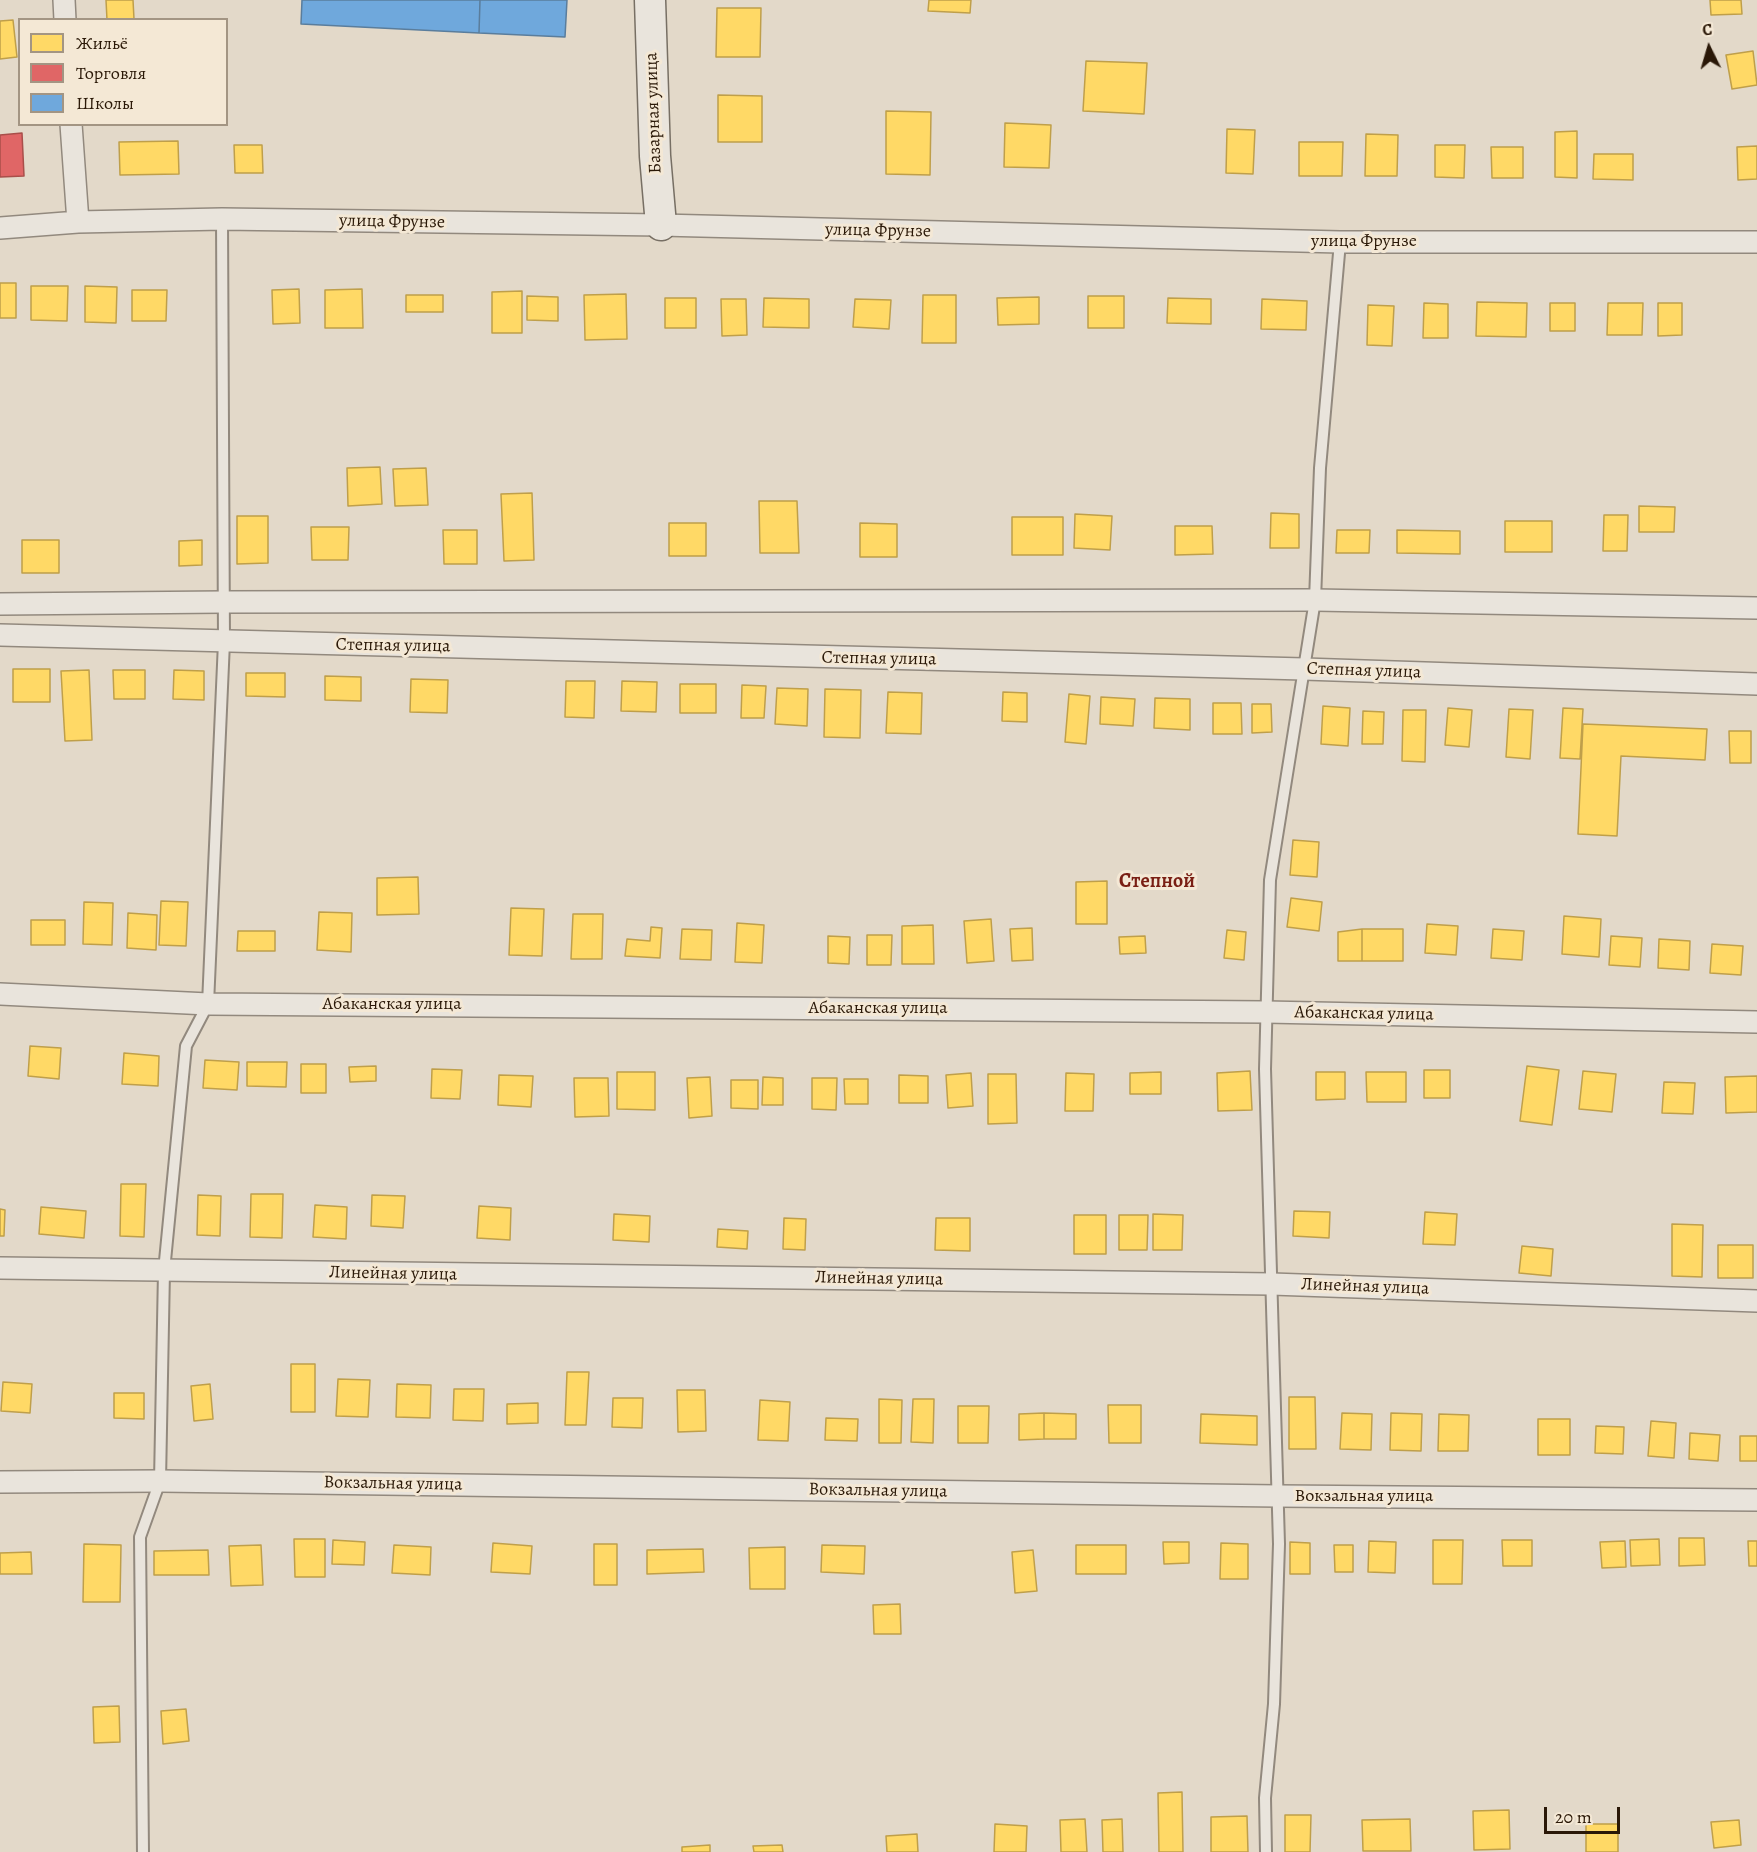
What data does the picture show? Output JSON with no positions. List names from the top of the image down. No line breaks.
{"streets":{"street":["Базарная улица","улица Фрунзе","Степная улица","Абаканская улица","Линейная улица","Вокзальная улица"]},"crossings":[["Базарная улица","улица Фрунзе"]],"districts":["Степной"],"legend":["Жильё","Торговля","Школы"],"scale_bar":"20 m","north":"top"}
